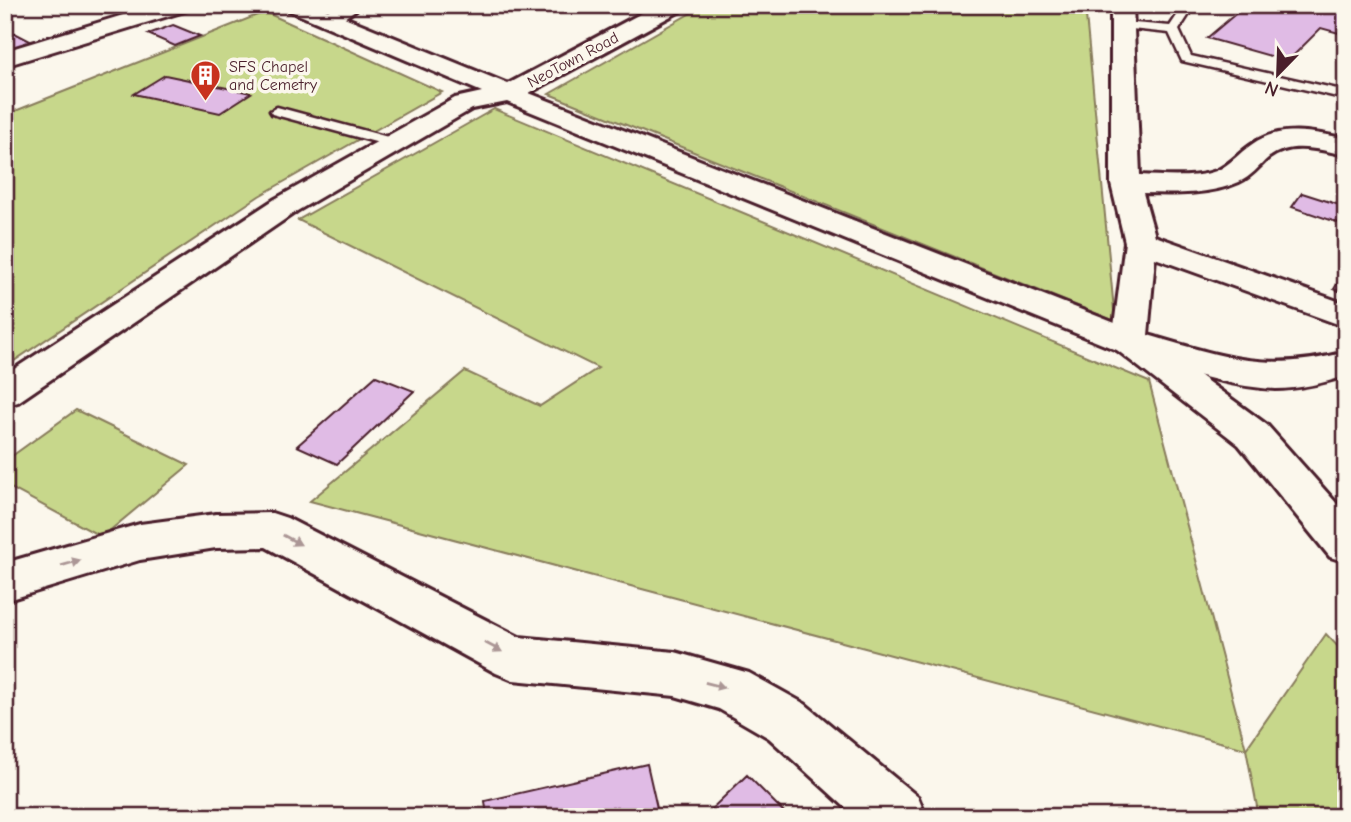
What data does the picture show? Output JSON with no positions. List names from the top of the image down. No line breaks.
{"streets":{"street":["NeoTown Road"]},"places":{"building":["SFS Chapel and Cemetry"]},"north":"bottom left"}
